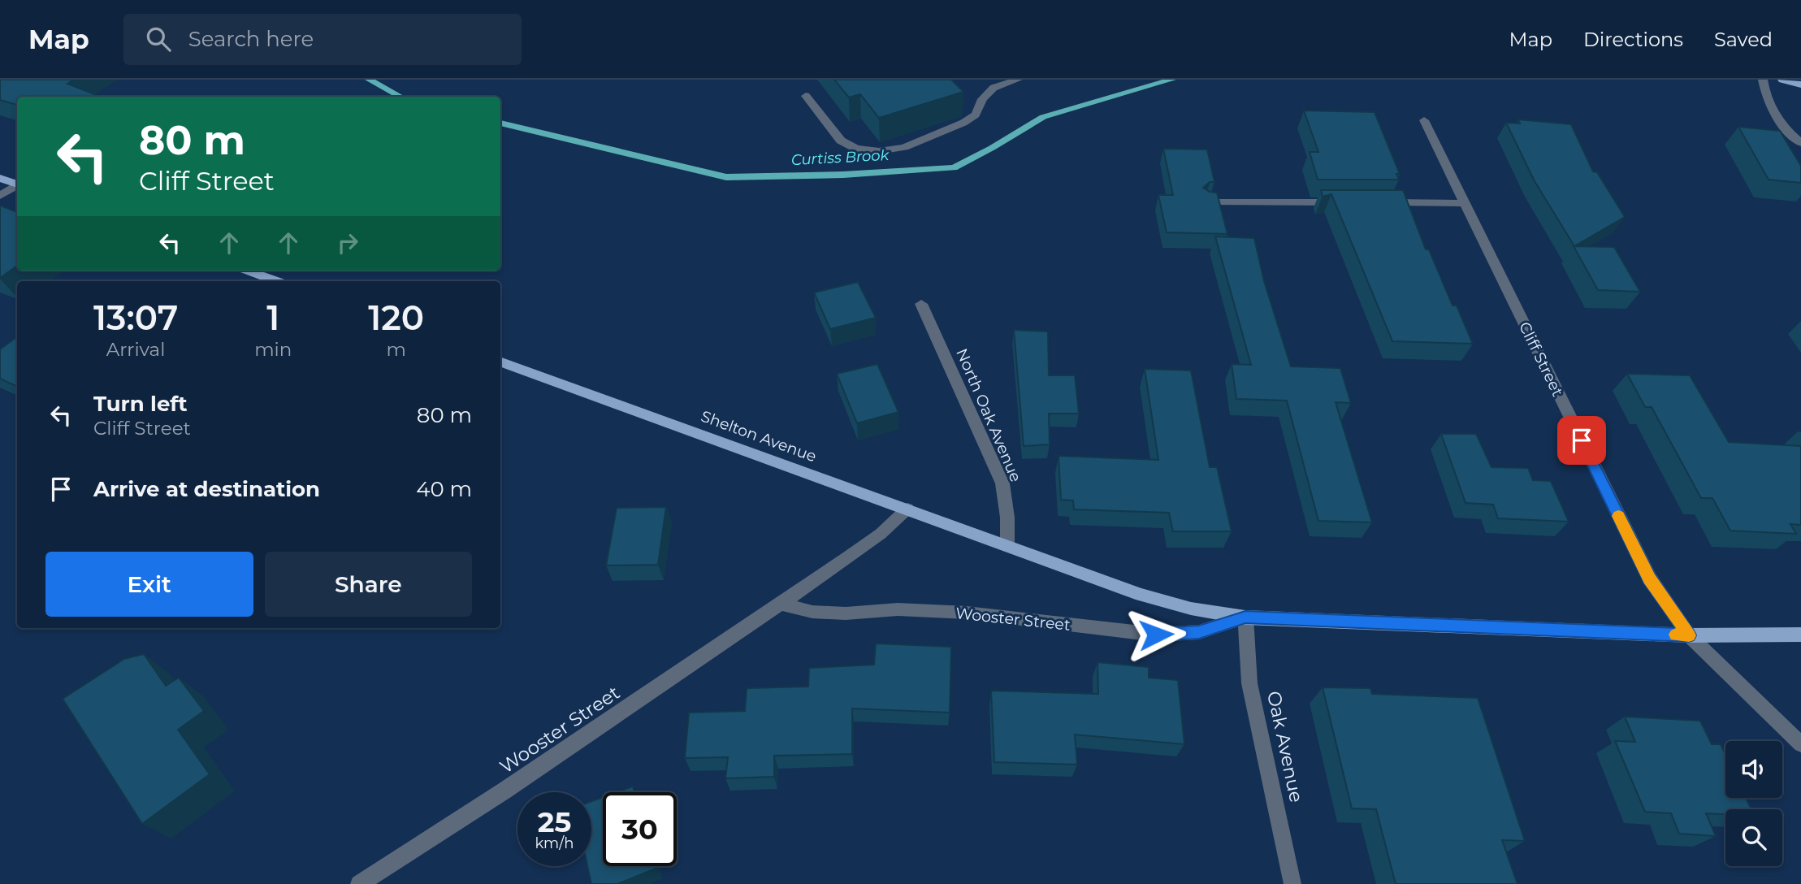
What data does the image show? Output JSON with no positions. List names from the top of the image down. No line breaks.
{"streets":{"main road":["Shelton Avenue","Wooster Street"],"street":["Cliff Street","North Oak Avenue","Oak Avenue"]},"crossings":[["Cliff Street","Wooster Street"],["North Oak Avenue","Shelton Avenue"],["North Oak Avenue","Wooster Street"],["Shelton Avenue","Wooster Street"],["Wooster Street","Oak Avenue"]],"water":["Curtiss Brook"],"page":{"header":"Map","search":"Search here","nav":["Map","Directions","Saved"],"turn":["80 m","Cliff Street"],"eta":["13:07","Arrival","1","min","120","m"],"list":[{"name":"Turn left","note":"Cliff Street","value":"80 m"},{"name":"Arrive at destination","value":"40 m"}],"buttons":["Exit","Share"],"speed":"25 km/h","limit":"30"}}
